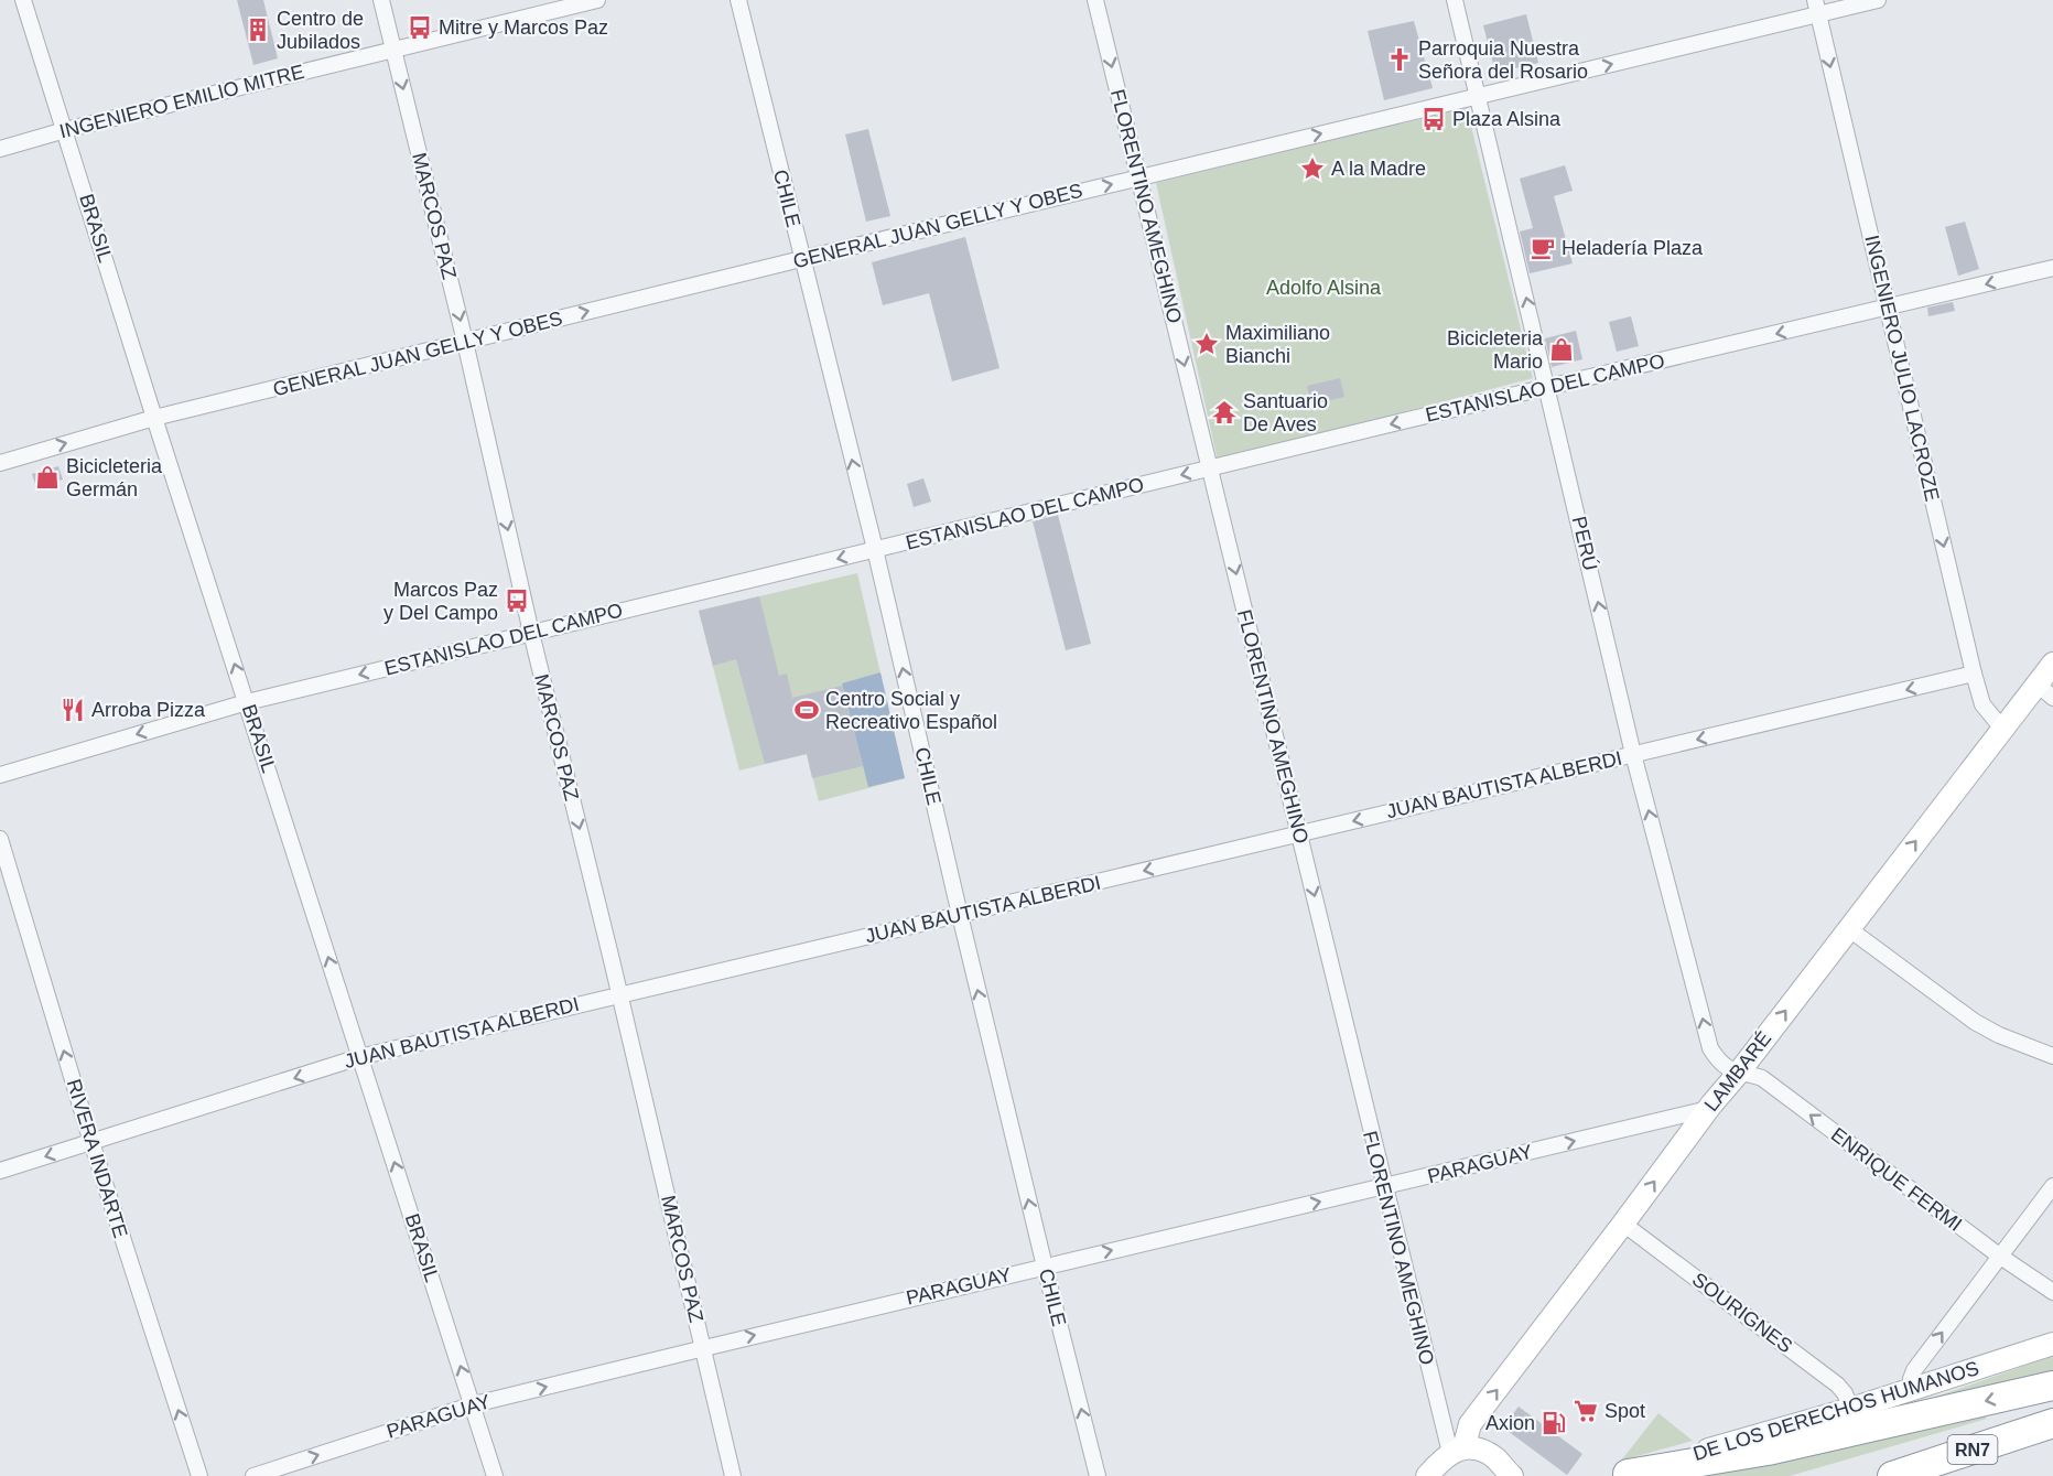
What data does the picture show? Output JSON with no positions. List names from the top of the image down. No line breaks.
{"streets":{"highway":["RN7"],"street":["INGENIERO EMILIO MITRE","CHILE","FLORENTINO AMEGHINO","MARCOS PAZ","GENERAL JUAN GELLY Y OBES","BRASIL","INGENIERO JULIO LACROZE","ESTANISLAO DEL CAMPO","PERÚ","JUAN BAUTISTA ALBERDI","LAMBARÉ","RIVERA INDARTE","PARAGUAY","ENRIQUE FERMI","SOURIGNES","DE LOS DERECHOS HUMANOS"]},"crossings":[["INGENIERO EMILIO MITRE","MARCOS PAZ"],["INGENIERO EMILIO MITRE","BRASIL"],["CHILE","GENERAL JUAN GELLY Y OBES"],["CHILE","ESTANISLAO DEL CAMPO"],["CHILE","JUAN BAUTISTA ALBERDI"],["CHILE","PARAGUAY"],["FLORENTINO AMEGHINO","GENERAL JUAN GELLY Y OBES"],["FLORENTINO AMEGHINO","ESTANISLAO DEL CAMPO"],["FLORENTINO AMEGHINO","JUAN BAUTISTA ALBERDI"],["FLORENTINO AMEGHINO","LAMBARÉ"],["FLORENTINO AMEGHINO","PARAGUAY"],["MARCOS PAZ","GENERAL JUAN GELLY Y OBES"],["MARCOS PAZ","ESTANISLAO DEL CAMPO"],["MARCOS PAZ","JUAN BAUTISTA ALBERDI"],["MARCOS PAZ","PARAGUAY"],["GENERAL JUAN GELLY Y OBES","BRASIL"],["GENERAL JUAN GELLY Y OBES","INGENIERO JULIO LACROZE"],["GENERAL JUAN GELLY Y OBES","PERÚ"],["BRASIL","ESTANISLAO DEL CAMPO"],["BRASIL","JUAN BAUTISTA ALBERDI"],["BRASIL","PARAGUAY"],["INGENIERO JULIO LACROZE","ESTANISLAO DEL CAMPO"],["INGENIERO JULIO LACROZE","JUAN BAUTISTA ALBERDI"],["INGENIERO JULIO LACROZE","LAMBARÉ"],["ESTANISLAO DEL CAMPO","PERÚ"],["PERÚ","JUAN BAUTISTA ALBERDI"],["PERÚ","LAMBARÉ"],["PERÚ","ENRIQUE FERMI"],["JUAN BAUTISTA ALBERDI","RIVERA INDARTE"],["LAMBARÉ","PARAGUAY"],["LAMBARÉ","ENRIQUE FERMI"],["LAMBARÉ","SOURIGNES"],["SOURIGNES","DE LOS DERECHOS HUMANOS"]],"one_way":["CHILE","FLORENTINO AMEGHINO","MARCOS PAZ","GENERAL JUAN GELLY Y OBES","BRASIL","INGENIERO JULIO LACROZE","ESTANISLAO DEL CAMPO","PERÚ","JUAN BAUTISTA ALBERDI","LAMBARÉ","RIVERA INDARTE","PARAGUAY","ENRIQUE FERMI"],"parks":["Adolfo Alsina"],"places":{"bus stop":["Mitre y Marcos Paz","Plaza Alsina","Marcos Paz y Del Campo"],"building":["Centro de Jubilados"],"church":["Parroquia Nuestra Señora del Rosario"],"place":["A la Madre","Maximiliano Bianchi"],"cafe":["Heladería Plaza"],"shop":["Bicicleteria Mario","Bicicleteria Germán"],"temple":["Santuario De Aves"],"restaurant":["Arroba Pizza"],"sports":["Centro Social y Recreativo Español"],"supermarket":["Spot"],"fuel station":["Axion"]}}
